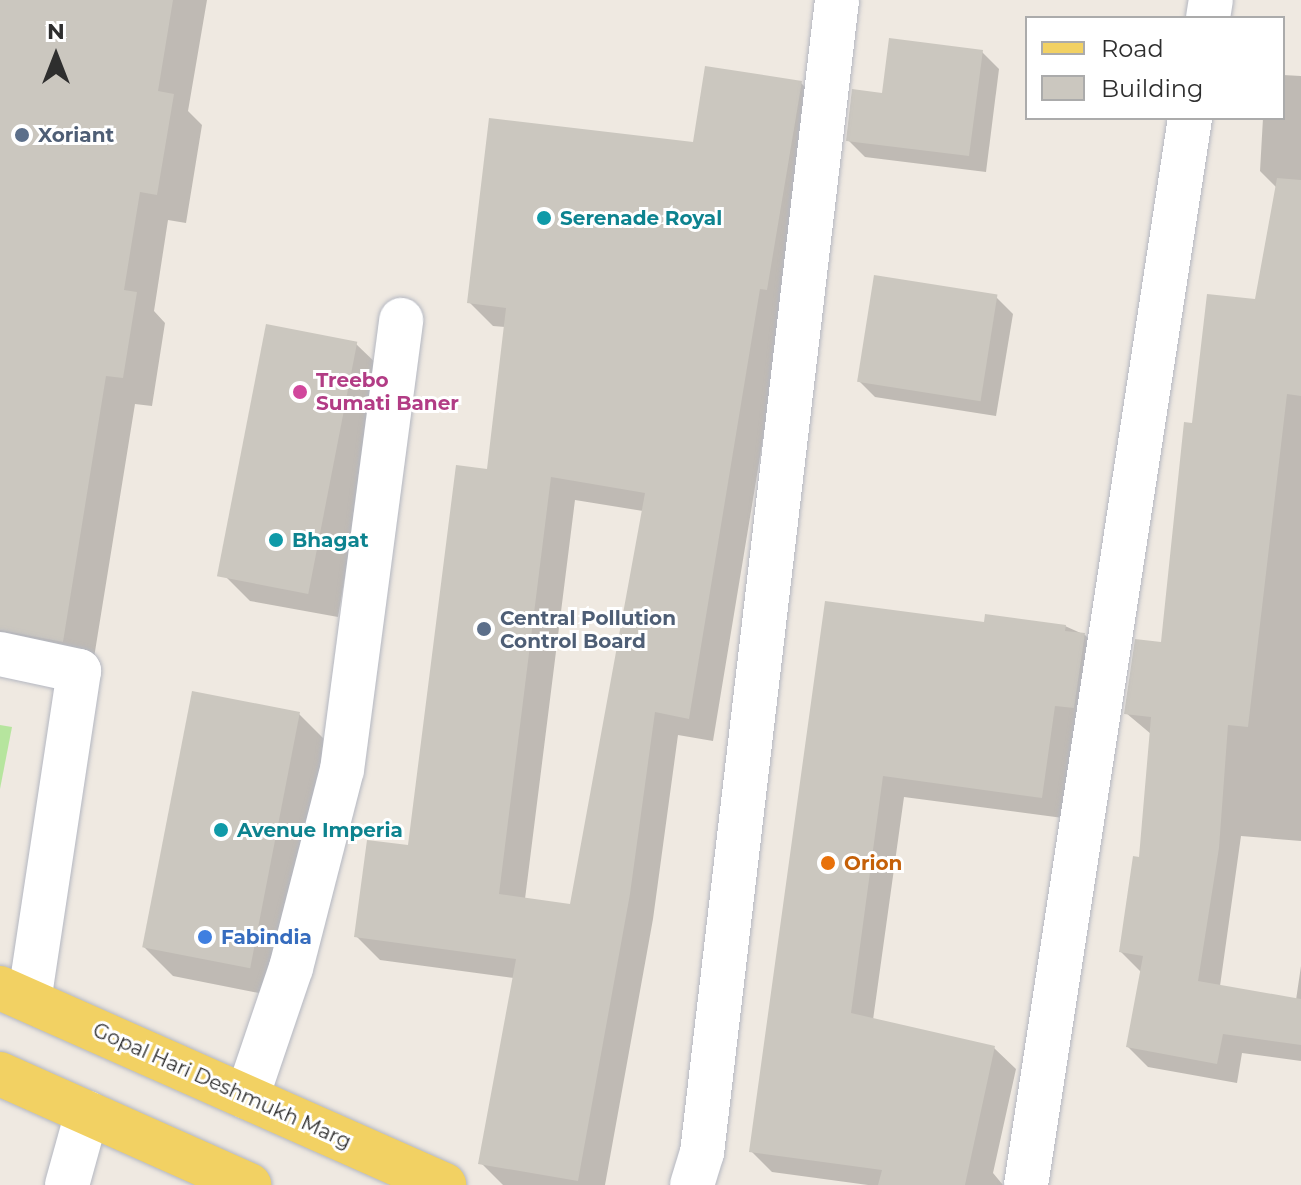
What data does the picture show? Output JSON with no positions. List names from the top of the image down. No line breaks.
{"streets":{"main road":["Gopal Hari Deshmukh Marg"]},"places":["Xoriant","Serenade Royal","Treebo Sumati Baner","Bhagat","Central Pollution Control Board","Avenue Imperia","Orion","Fabindia"],"legend":["Road","Building"],"north":"top"}
